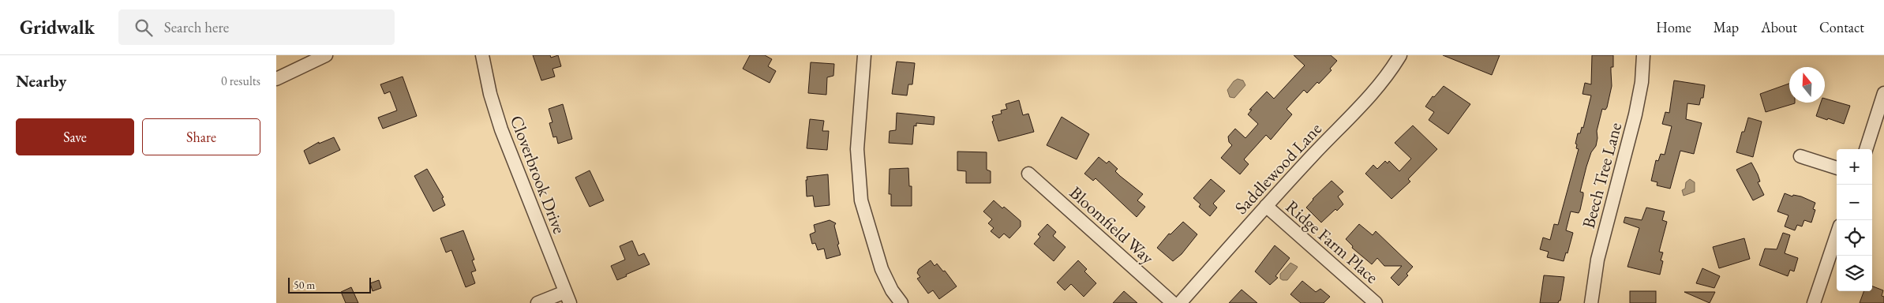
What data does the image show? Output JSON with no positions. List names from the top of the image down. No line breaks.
{"streets":{"street":["Saddlewood Lane","Cloverbrook Drive","Beech Tree Lane","Bloomfield Way","Ridge Farm Place"]},"crossings":[["Saddlewood Lane","Ridge Farm Place"]],"scale_bar":"50 m","north":"top","page":{"header":"Gridwalk","search":"Search here","nav":["Home","Map","About","Contact"],"heading":["Nearby","0 results"],"buttons":["Save","Share"],"map_buttons":["+","−"],"scale":"50 m"}}
